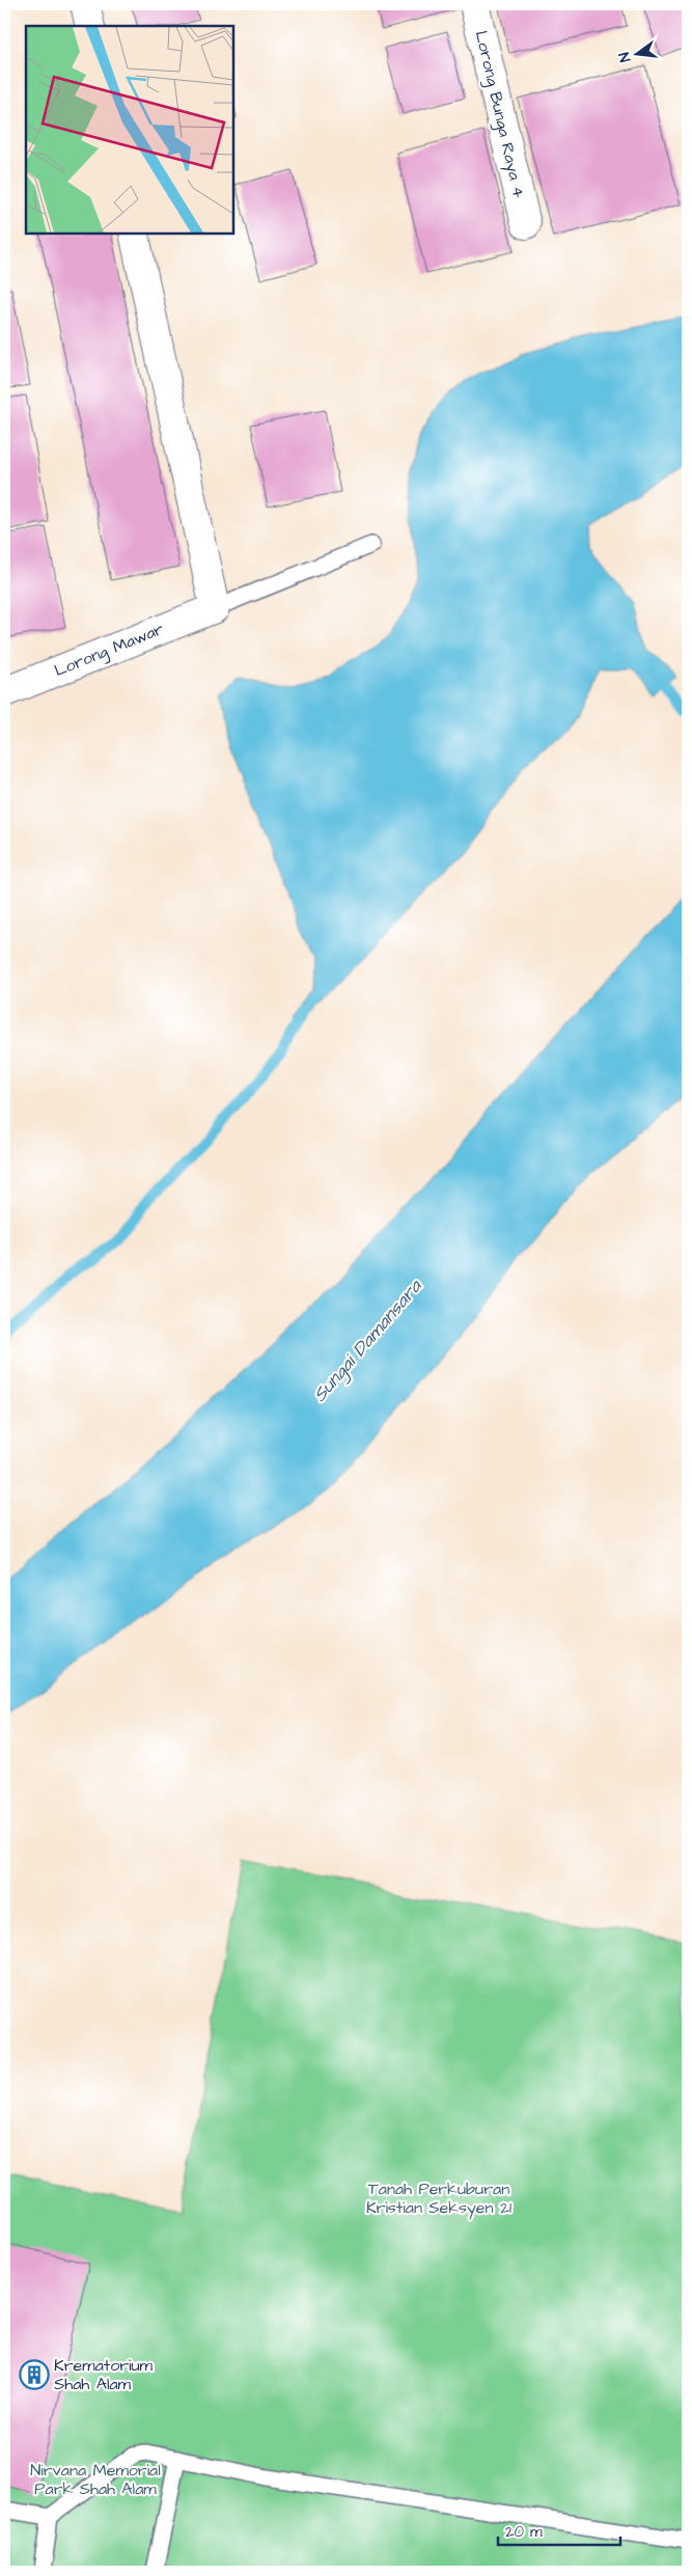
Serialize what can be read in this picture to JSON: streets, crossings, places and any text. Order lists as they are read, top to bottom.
{
  "streets": {
    "street": ["Lorong Bunga Raya 4", "Lorong Mawar"]
  },
  "water": ["Sungai Damansara"],
  "parks": ["Tanah Perkuburan Kristian Seksyen 21", "Nirvana Memorial Park Shah Alam"],
  "places": {
    "building": ["Krematorium Shah Alam"]
  },
  "scale_bar": "20 m",
  "north": "left"
}
